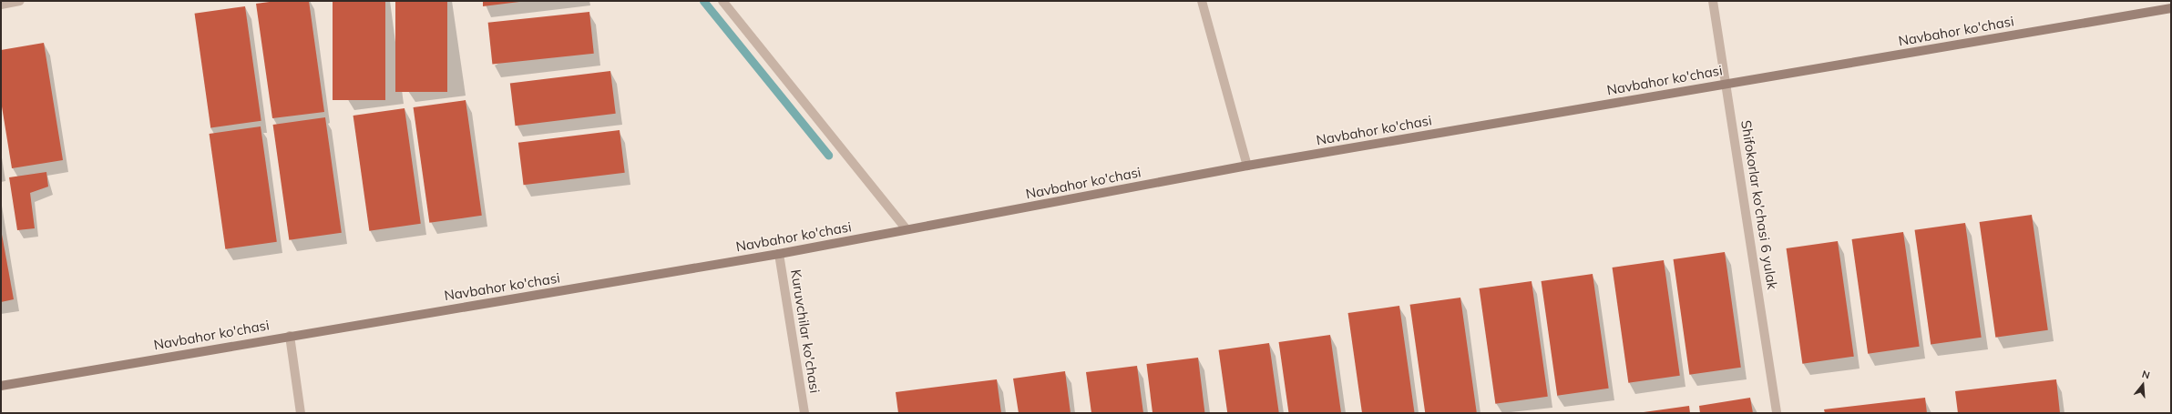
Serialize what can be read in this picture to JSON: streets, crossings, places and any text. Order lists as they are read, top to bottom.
{
  "streets": {
    "main road": ["Navbahor ko'chasi"],
    "street": ["Shifokorlar ko'chasi 6 yulak", "Kuruvchilar ko'chasi"]
  },
  "crossings": [
    ["Navbahor ko'chasi", "Shifokorlar ko'chasi 6 yulak"],
    ["Navbahor ko'chasi", "Kuruvchilar ko'chasi"]
  ],
  "north": "top"
}
